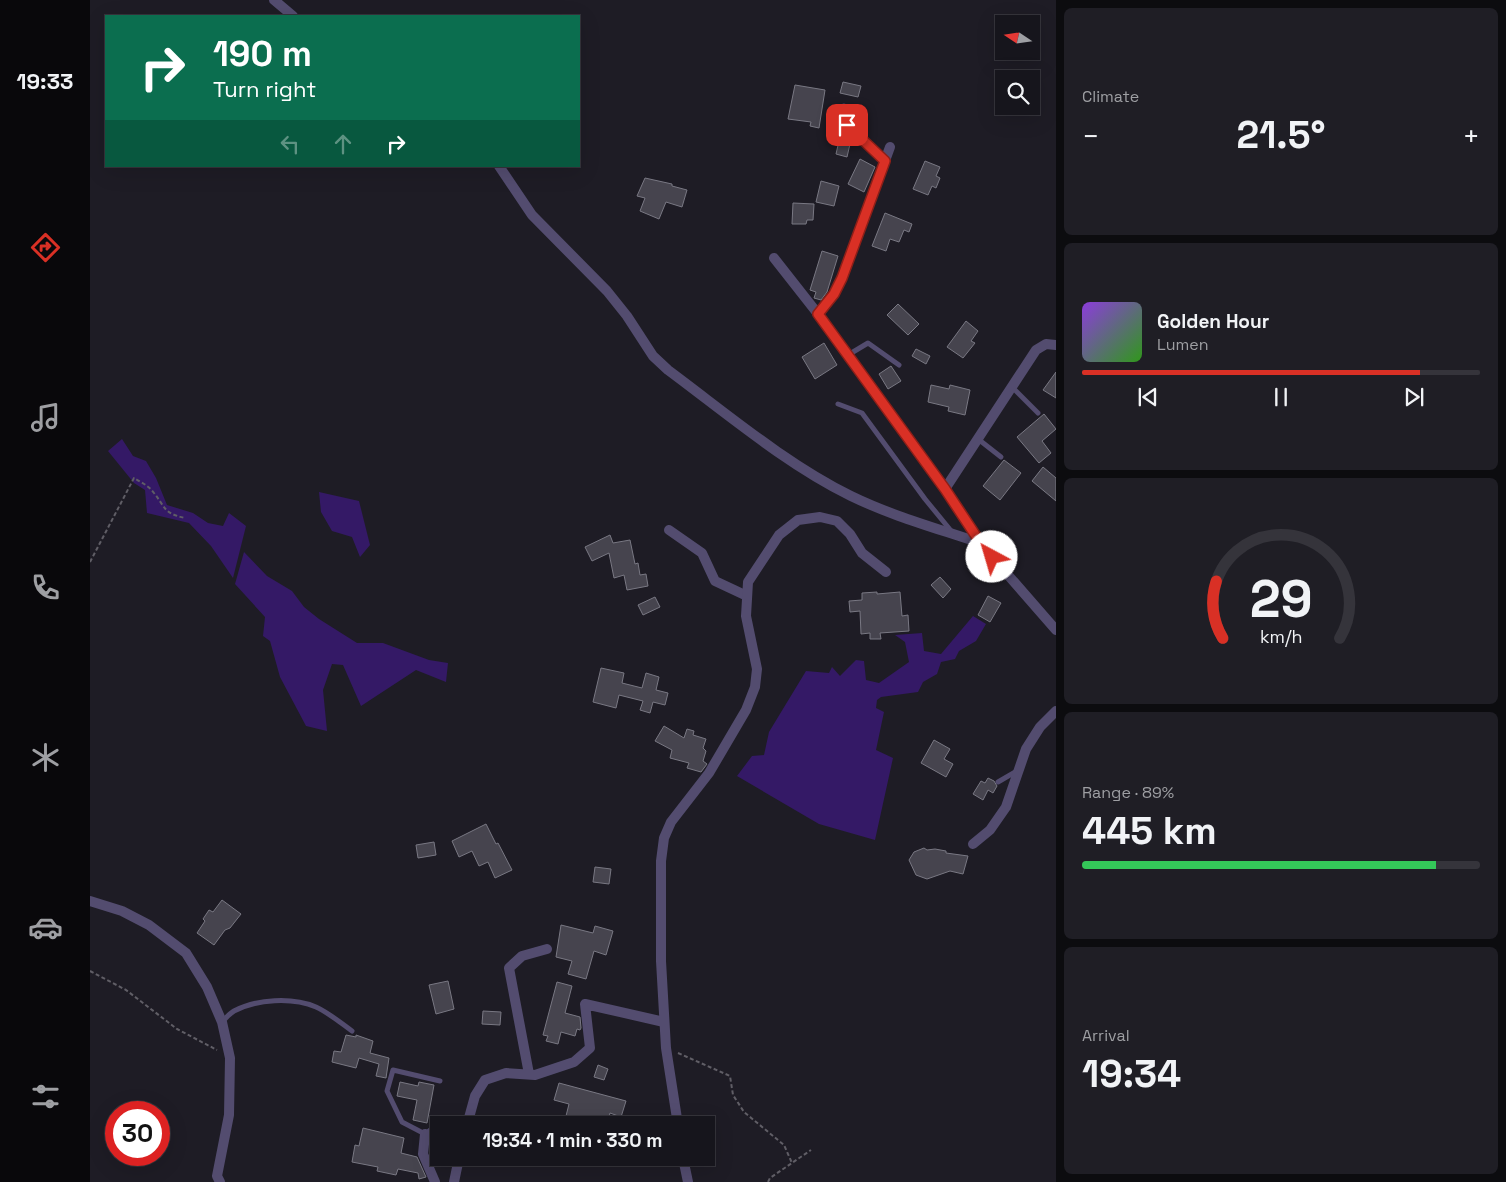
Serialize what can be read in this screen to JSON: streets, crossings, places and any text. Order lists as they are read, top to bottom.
{
  "north": "left",
  "page": {
    "tabs": "19:33",
    "tile": [
      "Climate",
      ["Range · 89%", "445 km"],
      ["Arrival", "19:34"]
    ],
    "turn": ["190 m", "Turn right"],
    "heat": ["−", "21.5°", "+"],
    "song": ["Golden Hour", "Lumen"],
    "limit": "30",
    "trip": "19:34 · 1 min · 330 m",
    "gauge": ["29", "km/h"]
  }
}
